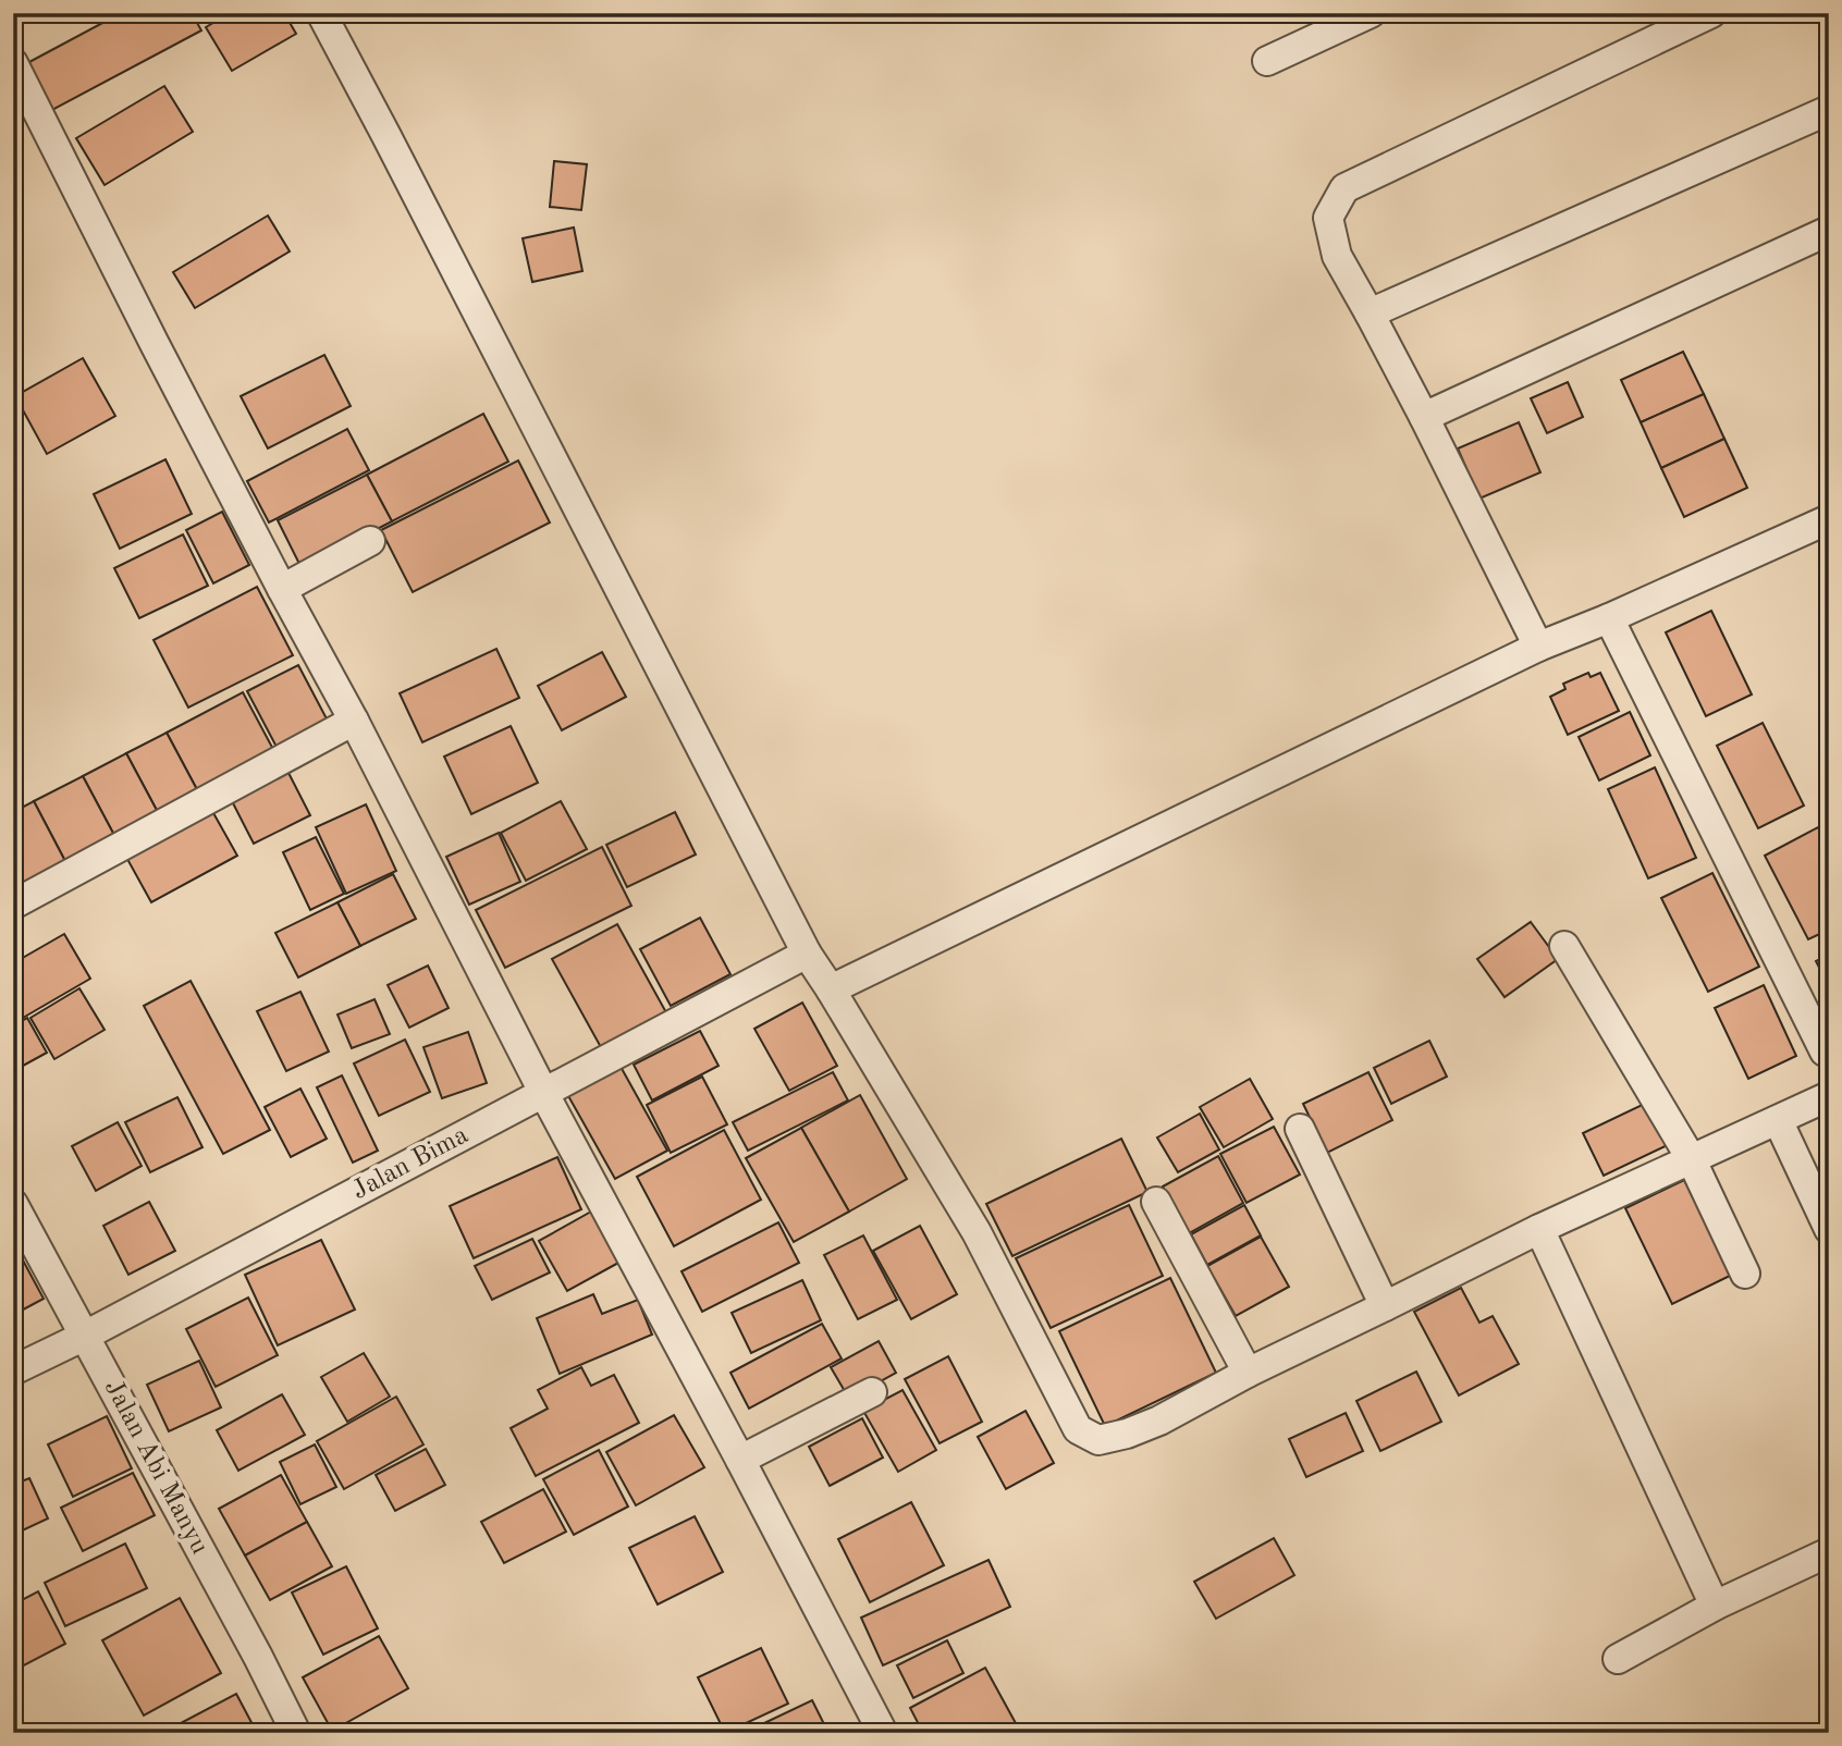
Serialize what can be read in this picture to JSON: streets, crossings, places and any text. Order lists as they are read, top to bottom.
{
  "streets": {
    "street": ["Jalan Bima", "Jalan Abi Manyu"]
  },
  "crossings": [
    ["Jalan Bima", "Jalan Abi Manyu"]
  ]
}
